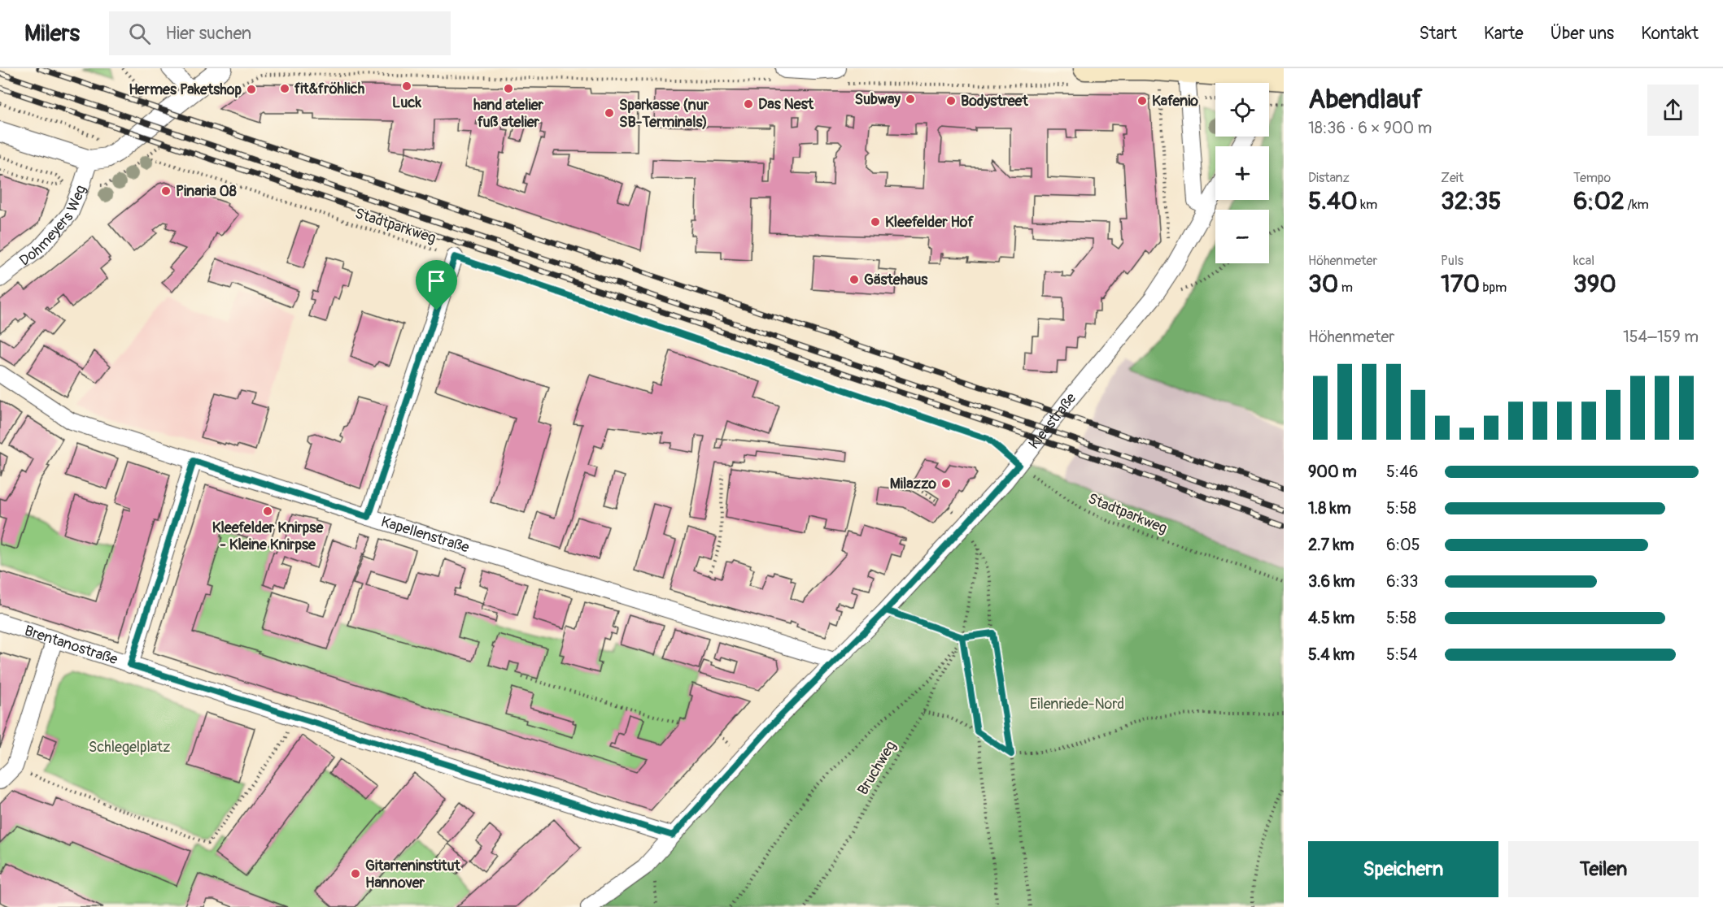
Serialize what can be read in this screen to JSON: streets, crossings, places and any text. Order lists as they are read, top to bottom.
{
  "streets": {
    "street": [
      "Dohmeyers Weg",
      "Kleestraße",
      "Kapellenstraße",
      "Brentanostraße"
    ],
    "path": ["Stadtparkweg", "Bruchweg"]
  },
  "crossings": [
    ["Stadtparkweg", "Kleestraße"],
    ["Kleestraße", "Kapellenstraße"],
    ["Kleestraße", "Brentanostraße"]
  ],
  "parks": ["Eilenriede-Nord", "Schlegelplatz"],
  "places": [
    "Luck",
    "fit&fröhlich",
    "hand atelier fuß atelier",
    "Hermes Paketshop",
    "Subway",
    "Bodystreet",
    "Kafenio",
    "Das Nest",
    "Sparkasse (nur SB-Terminals)",
    "Pinaria 08",
    "Kleefelder Hof",
    "Gästehaus",
    "Milazzo",
    "Kleefelder Knirpse - Kleine Knirpse",
    "Gitarreninstitut Hannover"
  ],
  "page": {
    "header": "Milers",
    "search": "Hier suchen",
    "nav": [
      "Start",
      "Karte",
      "Über uns",
      "Kontakt"
    ],
    "heading": ["Abendlauf", "18:36 · 6 × 900 m"],
    "map_buttons": ["+", "−"],
    "stats": [
      ["Distanz", "5.40 km"],
      ["Zeit", "32:35"],
      ["Tempo", "6:02 /km"],
      ["Höhenmeter", "30 m"],
      ["Puls", "170 bpm"],
      ["kcal", "390"]
    ],
    "chart": ["Höhenmeter", "154–159 m"],
    "list": [
      {
        "name": "900 m",
        "note": "5:46"
      },
      {
        "name": "1.8 km",
        "note": "5:58"
      },
      {
        "name": "2.7 km",
        "note": "6:05"
      },
      {
        "name": "3.6 km",
        "note": "6:33"
      },
      {
        "name": "4.5 km",
        "note": "5:58"
      },
      {
        "name": "5.4 km",
        "note": "5:54"
      }
    ],
    "buttons": ["Speichern", "Teilen"]
  }
}
